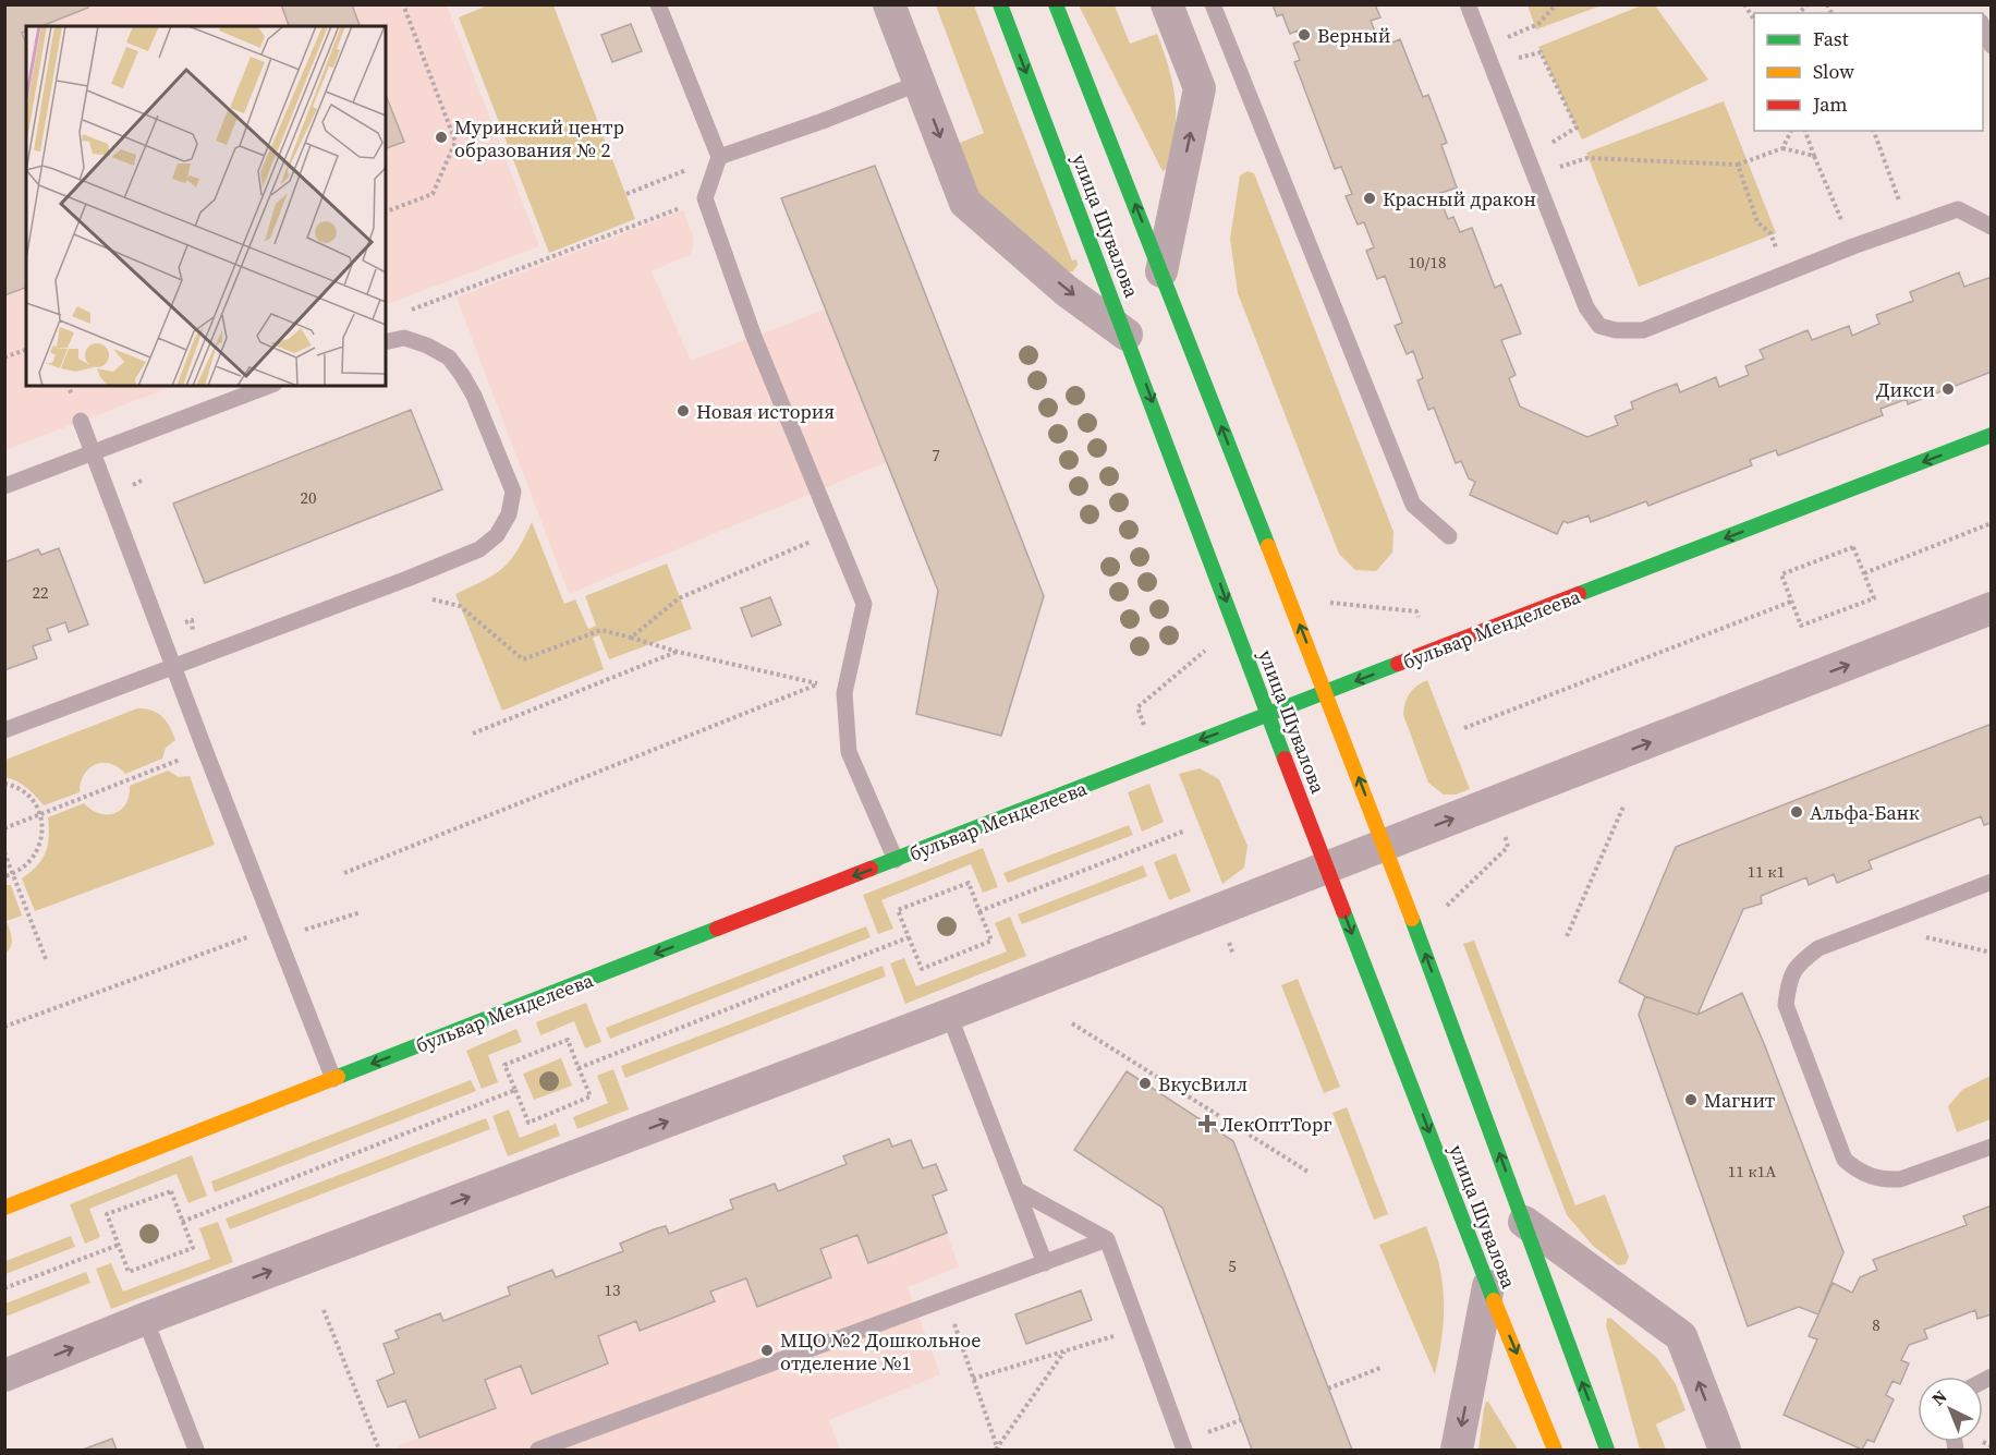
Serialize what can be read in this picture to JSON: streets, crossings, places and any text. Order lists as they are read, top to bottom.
{
  "streets": {
    "street": ["улица Шувалова", "бульвар Менделеева"]
  },
  "crossings": [
    ["улица Шувалова", "бульвар Менделеева"]
  ],
  "one_way": ["бульвар Менделеева"],
  "places": {
    "other": [
      "Верный",
      "Муринский центр образования № 2",
      "Красный дракон",
      "Дикси",
      "Новая история",
      "Альфа-Банк",
      "ВкусВилл",
      "Магнит",
      "МЦО №2 Дошкольное отделение №1"
    ],
    "health": ["ЛекОптТорг"]
  },
  "house_numbers": [
    "10/18",
    "7",
    "20",
    "22",
    "11 к1",
    "11 к1А",
    "5",
    "13",
    "8"
  ],
  "legend": ["Fast", "Slow", "Jam"],
  "north": "top left"
}
